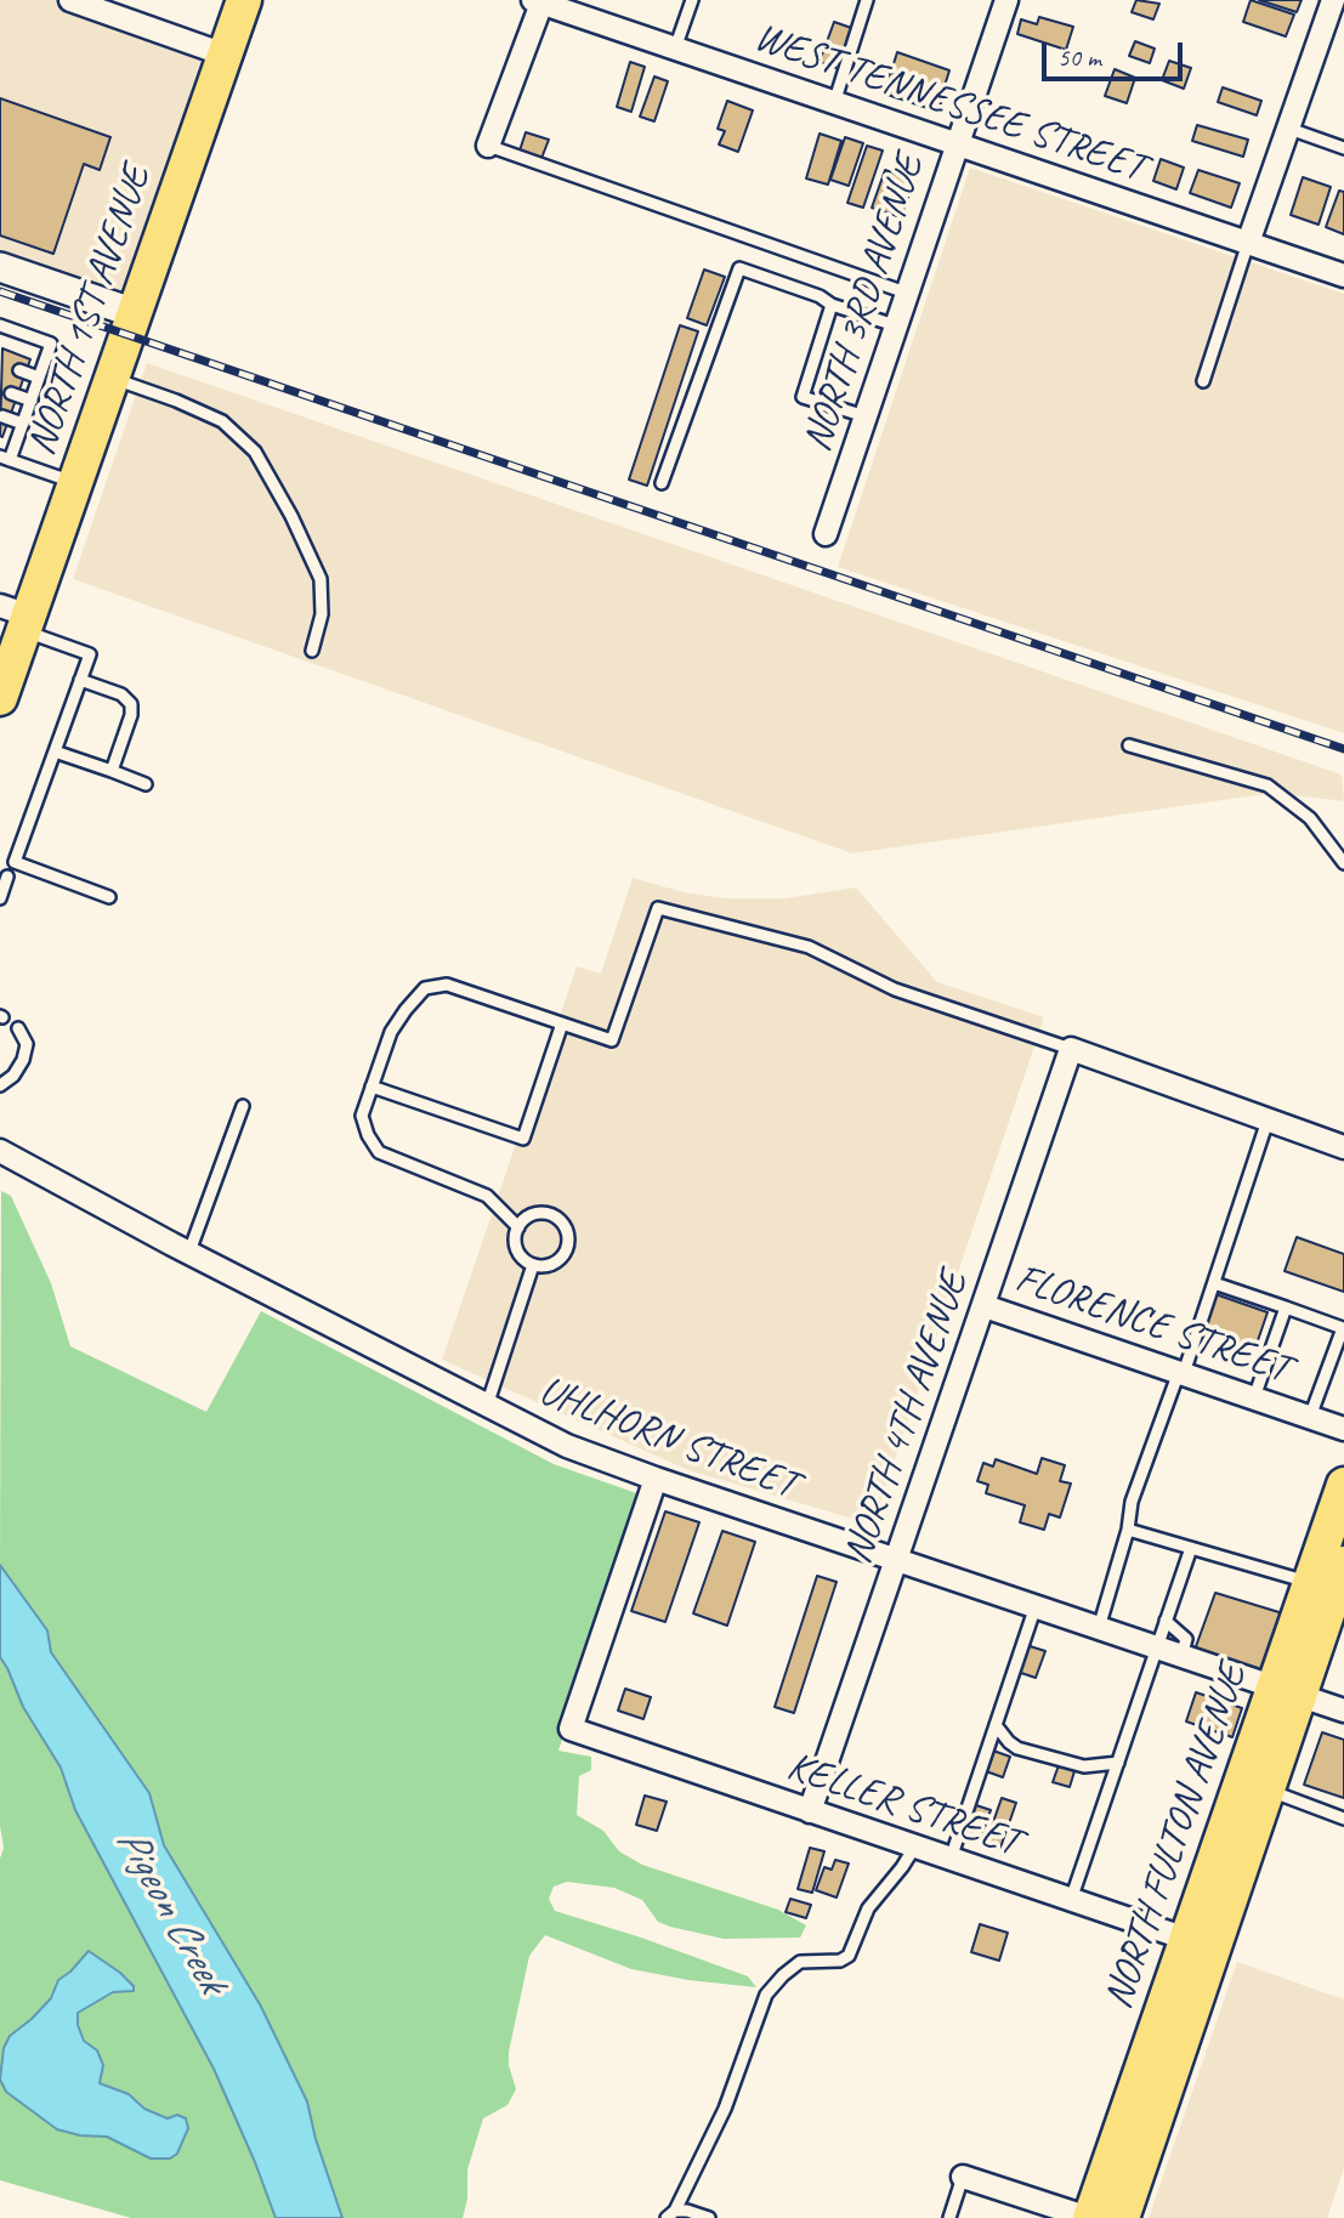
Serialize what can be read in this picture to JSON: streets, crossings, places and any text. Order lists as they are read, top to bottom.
{
  "streets": {
    "main road": ["NORTH 1ST AVENUE", "NORTH FULTON AVENUE"],
    "street": [
      "WEST TENNESSEE STREET",
      "NORTH 3RD AVENUE",
      "FLORENCE STREET",
      "NORTH 4TH AVENUE",
      "UHLHORN STREET",
      "KELLER STREET"
    ]
  },
  "crossings": [
    ["WEST TENNESSEE STREET", "NORTH 3RD AVENUE"],
    ["FLORENCE STREET", "NORTH 4TH AVENUE"],
    ["NORTH 4TH AVENUE", "UHLHORN STREET"],
    ["NORTH 4TH AVENUE", "KELLER STREET"],
    ["UHLHORN STREET", "KELLER STREET"],
    ["UHLHORN STREET", "NORTH FULTON AVENUE"],
    ["KELLER STREET", "NORTH FULTON AVENUE"]
  ],
  "water": ["Pigeon Creek"],
  "scale_bar": "50 m"
}
